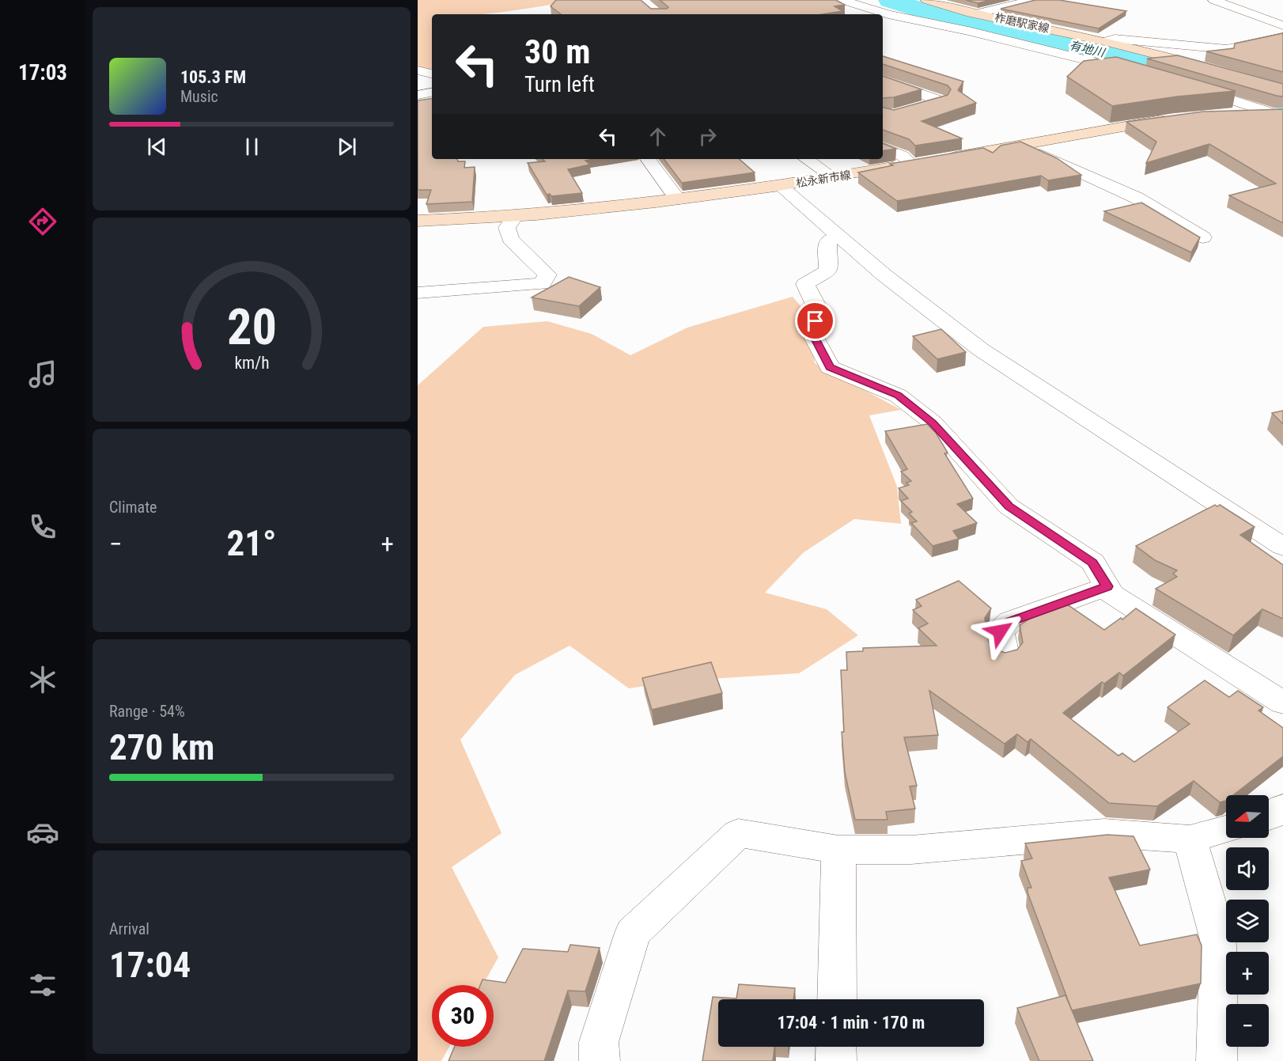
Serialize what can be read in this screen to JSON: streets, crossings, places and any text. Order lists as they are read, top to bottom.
{
  "streets": {
    "main road": ["柞磨駅家線", "松永新市線"]
  },
  "water": ["有地川"],
  "north": "left",
  "page": {
    "tabs": "17:03",
    "turn": ["30 m", "Turn left"],
    "song": ["105.3 FM", "Music"],
    "tile": [
      "Climate",
      ["Range · 54%", "270 km"],
      ["Arrival", "17:04"]
    ],
    "heat": ["−", "21°", "+"],
    "map_buttons": ["+", "−"],
    "limit": "30",
    "trip": "17:04 · 1 min · 170 m",
    "gauge": ["20", "km/h"]
  }
}
